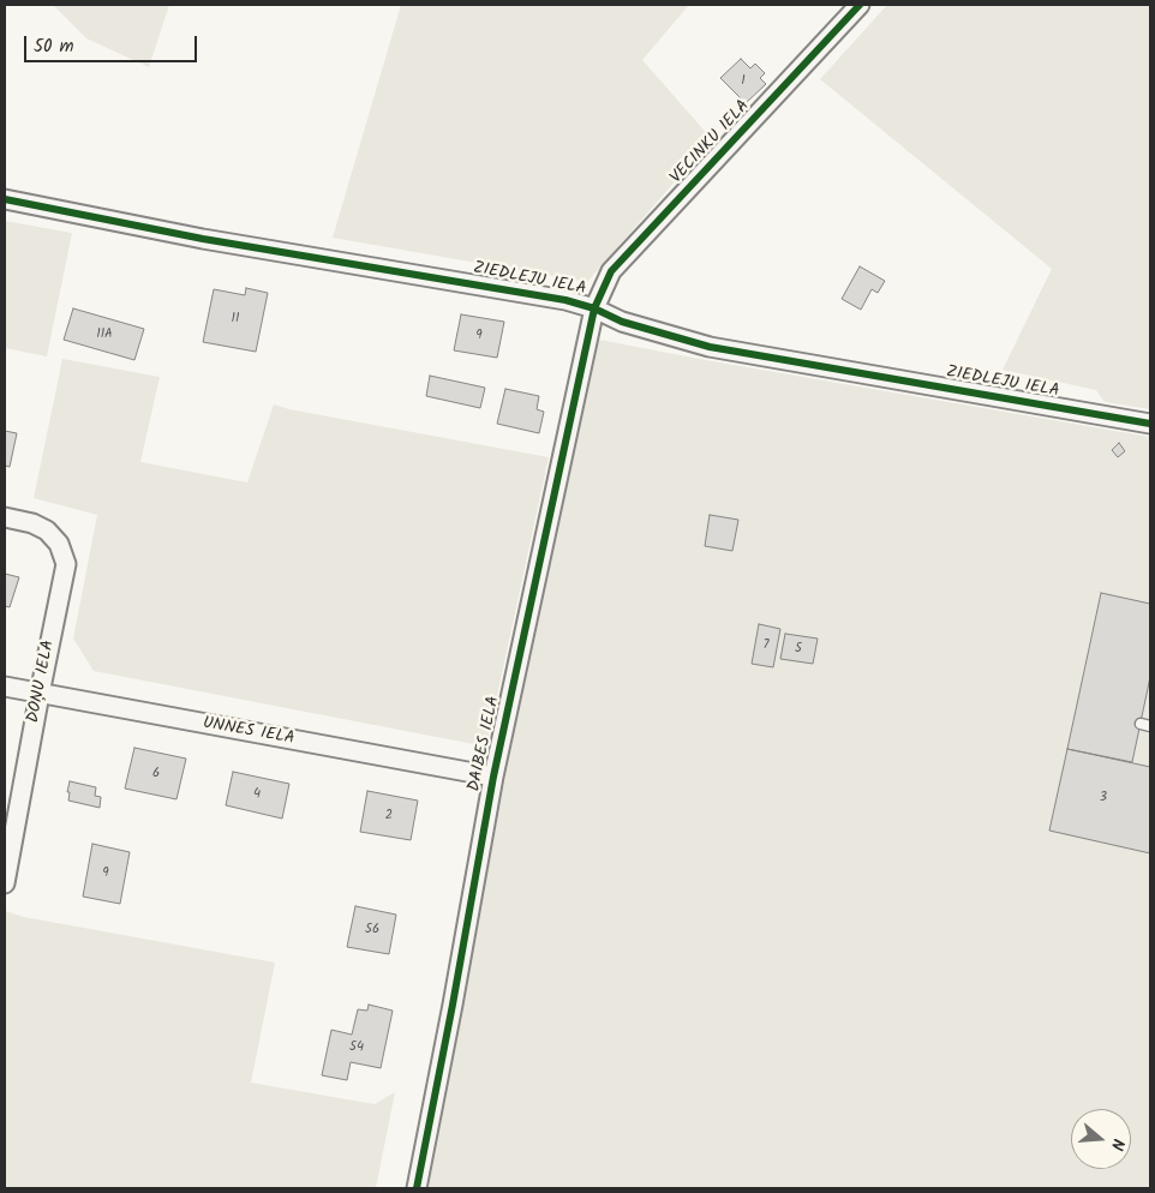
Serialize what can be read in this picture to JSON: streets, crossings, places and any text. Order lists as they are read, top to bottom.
{
  "streets": {
    "street": [
      "VECINKU IELA",
      "ZIEDLEJU IELA",
      "DOŅU IELA",
      "UNNES IELA",
      "DAIBES IELA"
    ]
  },
  "crossings": [
    ["VECINKU IELA", "ZIEDLEJU IELA"],
    ["VECINKU IELA", "DAIBES IELA"],
    ["ZIEDLEJU IELA", "DAIBES IELA"],
    ["DOŅU IELA", "UNNES IELA"],
    ["UNNES IELA", "DAIBES IELA"]
  ],
  "house_numbers": [
    "1",
    "11",
    "11A",
    "9",
    "7",
    "5",
    "6",
    "4",
    "3",
    "2",
    "9",
    "56",
    "54"
  ],
  "scale_bar": "50 m",
  "north": "right"
}
